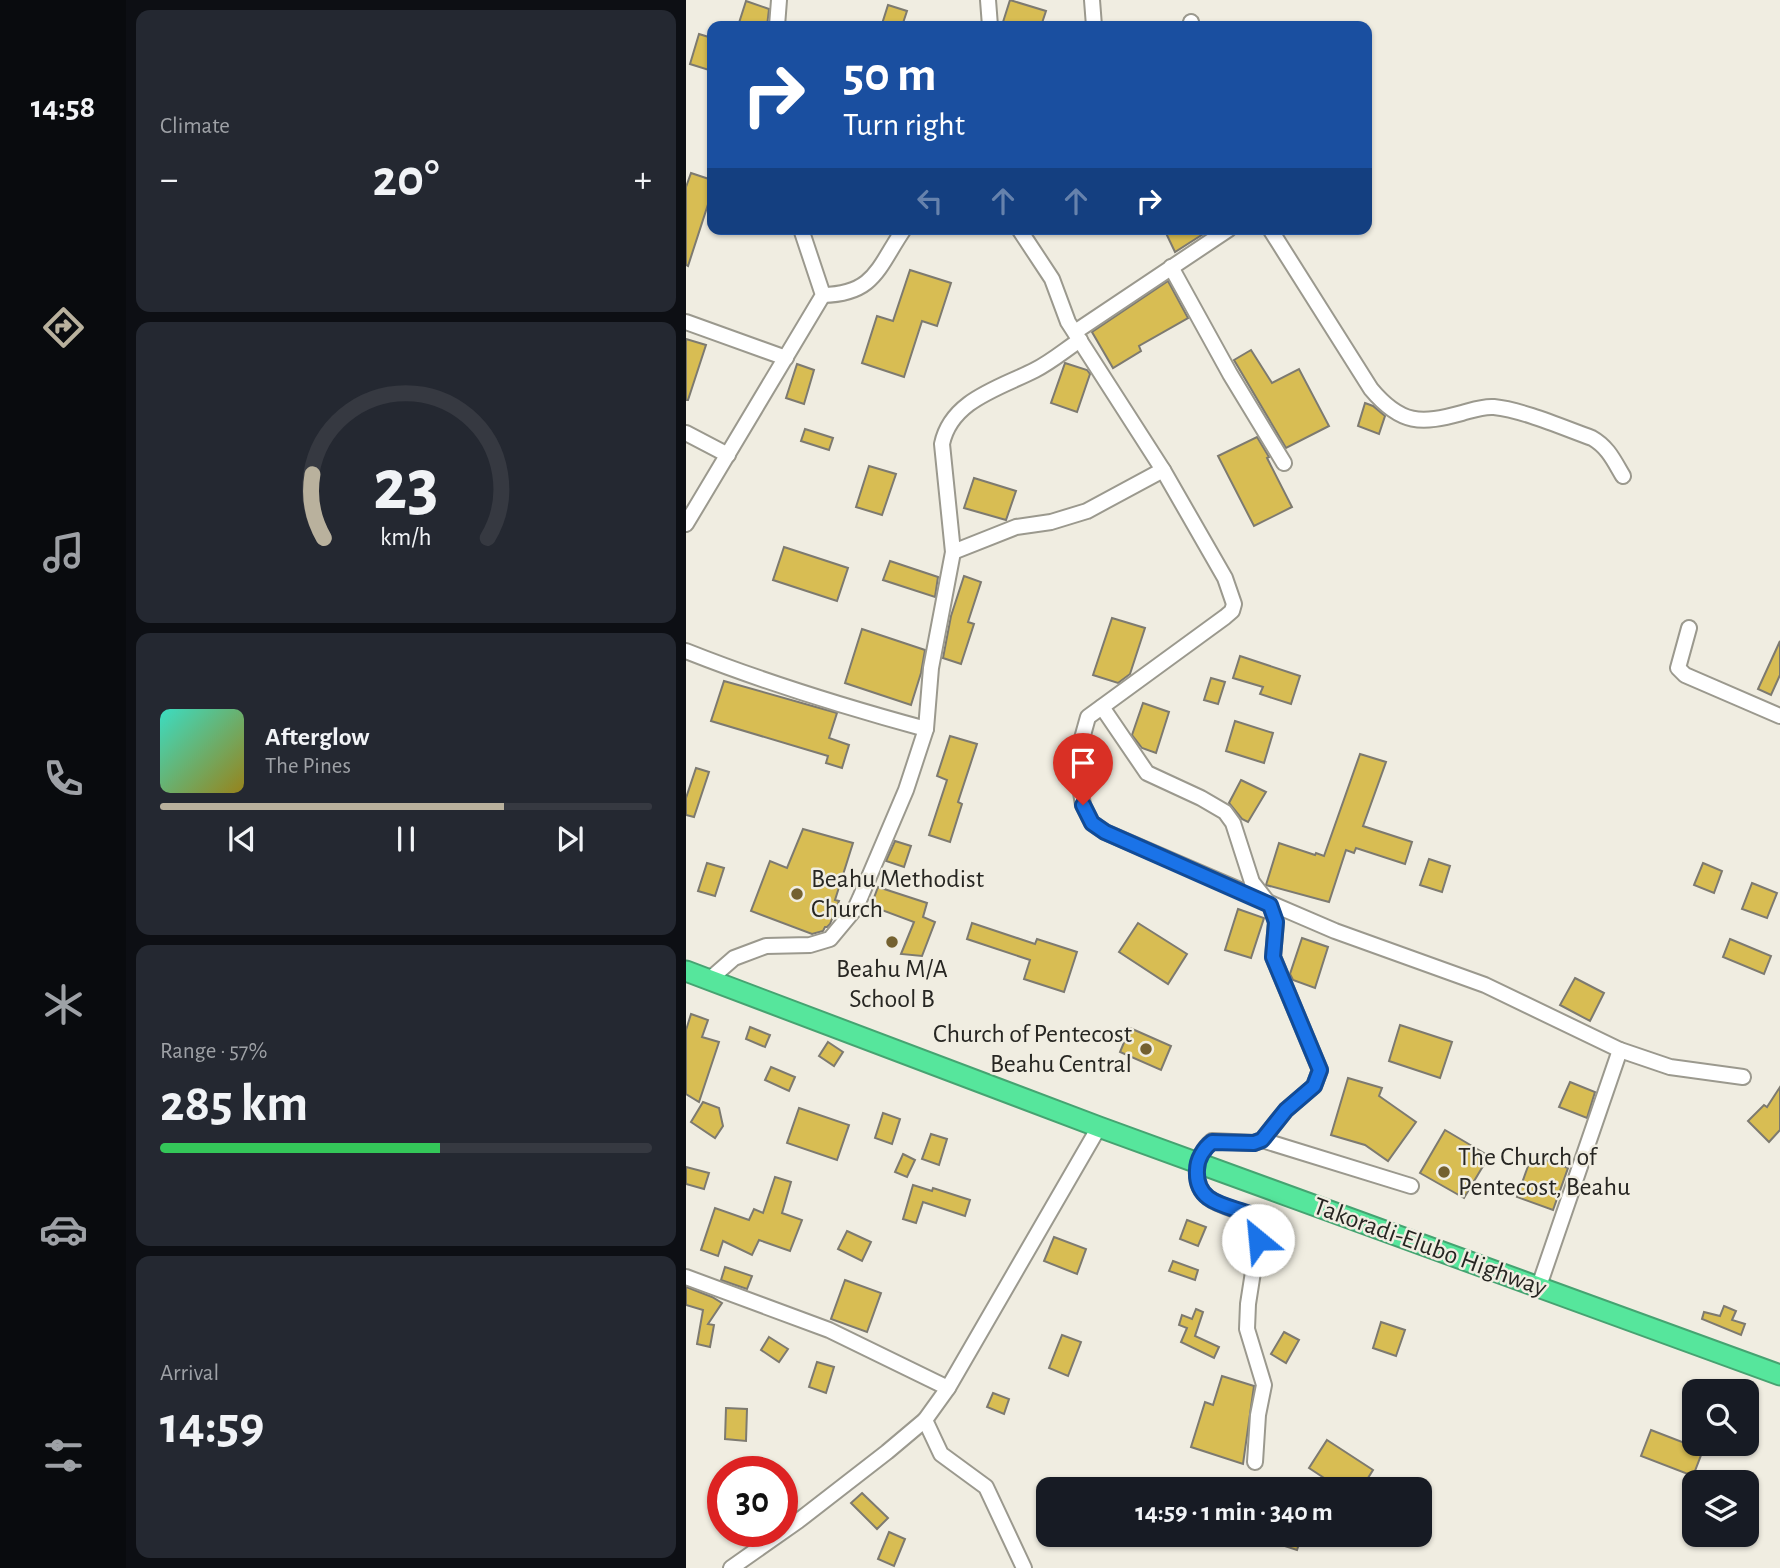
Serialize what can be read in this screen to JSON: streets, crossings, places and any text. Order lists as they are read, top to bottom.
{
  "streets": {
    "highway": ["Takoradi-Elubo Highway"]
  },
  "places": [
    "Beahu Methodist Church",
    "Beahu M/A School B",
    "Church of Pentecost Beahu Central",
    "The Church of Pentecost, Beahu"
  ],
  "page": {
    "tabs": "14:58",
    "tile": [
      "Climate",
      ["Range · 57%", "285 km"],
      ["Arrival", "14:59"]
    ],
    "turn": ["50 m", "Turn right"],
    "heat": ["−", "20°", "+"],
    "song": ["Afterglow", "The Pines"],
    "limit": "30",
    "trip": "14:59 · 1 min · 340 m",
    "gauge": ["23", "km/h"]
  }
}
